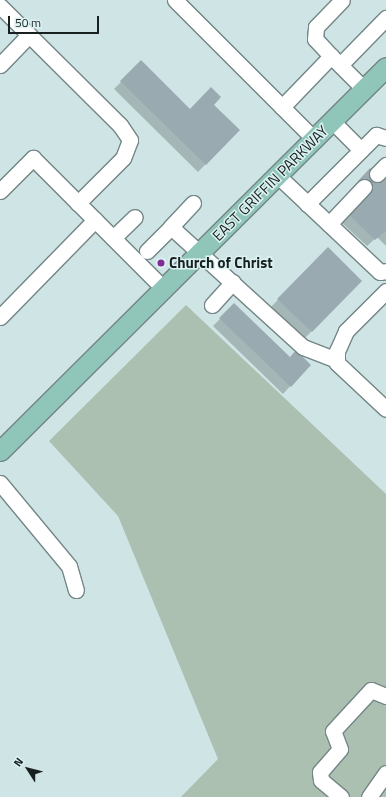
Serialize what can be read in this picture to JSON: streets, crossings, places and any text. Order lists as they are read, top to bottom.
{
  "streets": {
    "main road": ["EAST GRIFFIN PARKWAY"]
  },
  "places": ["Church of Christ"],
  "scale_bar": "50 m",
  "north": "top left"
}
